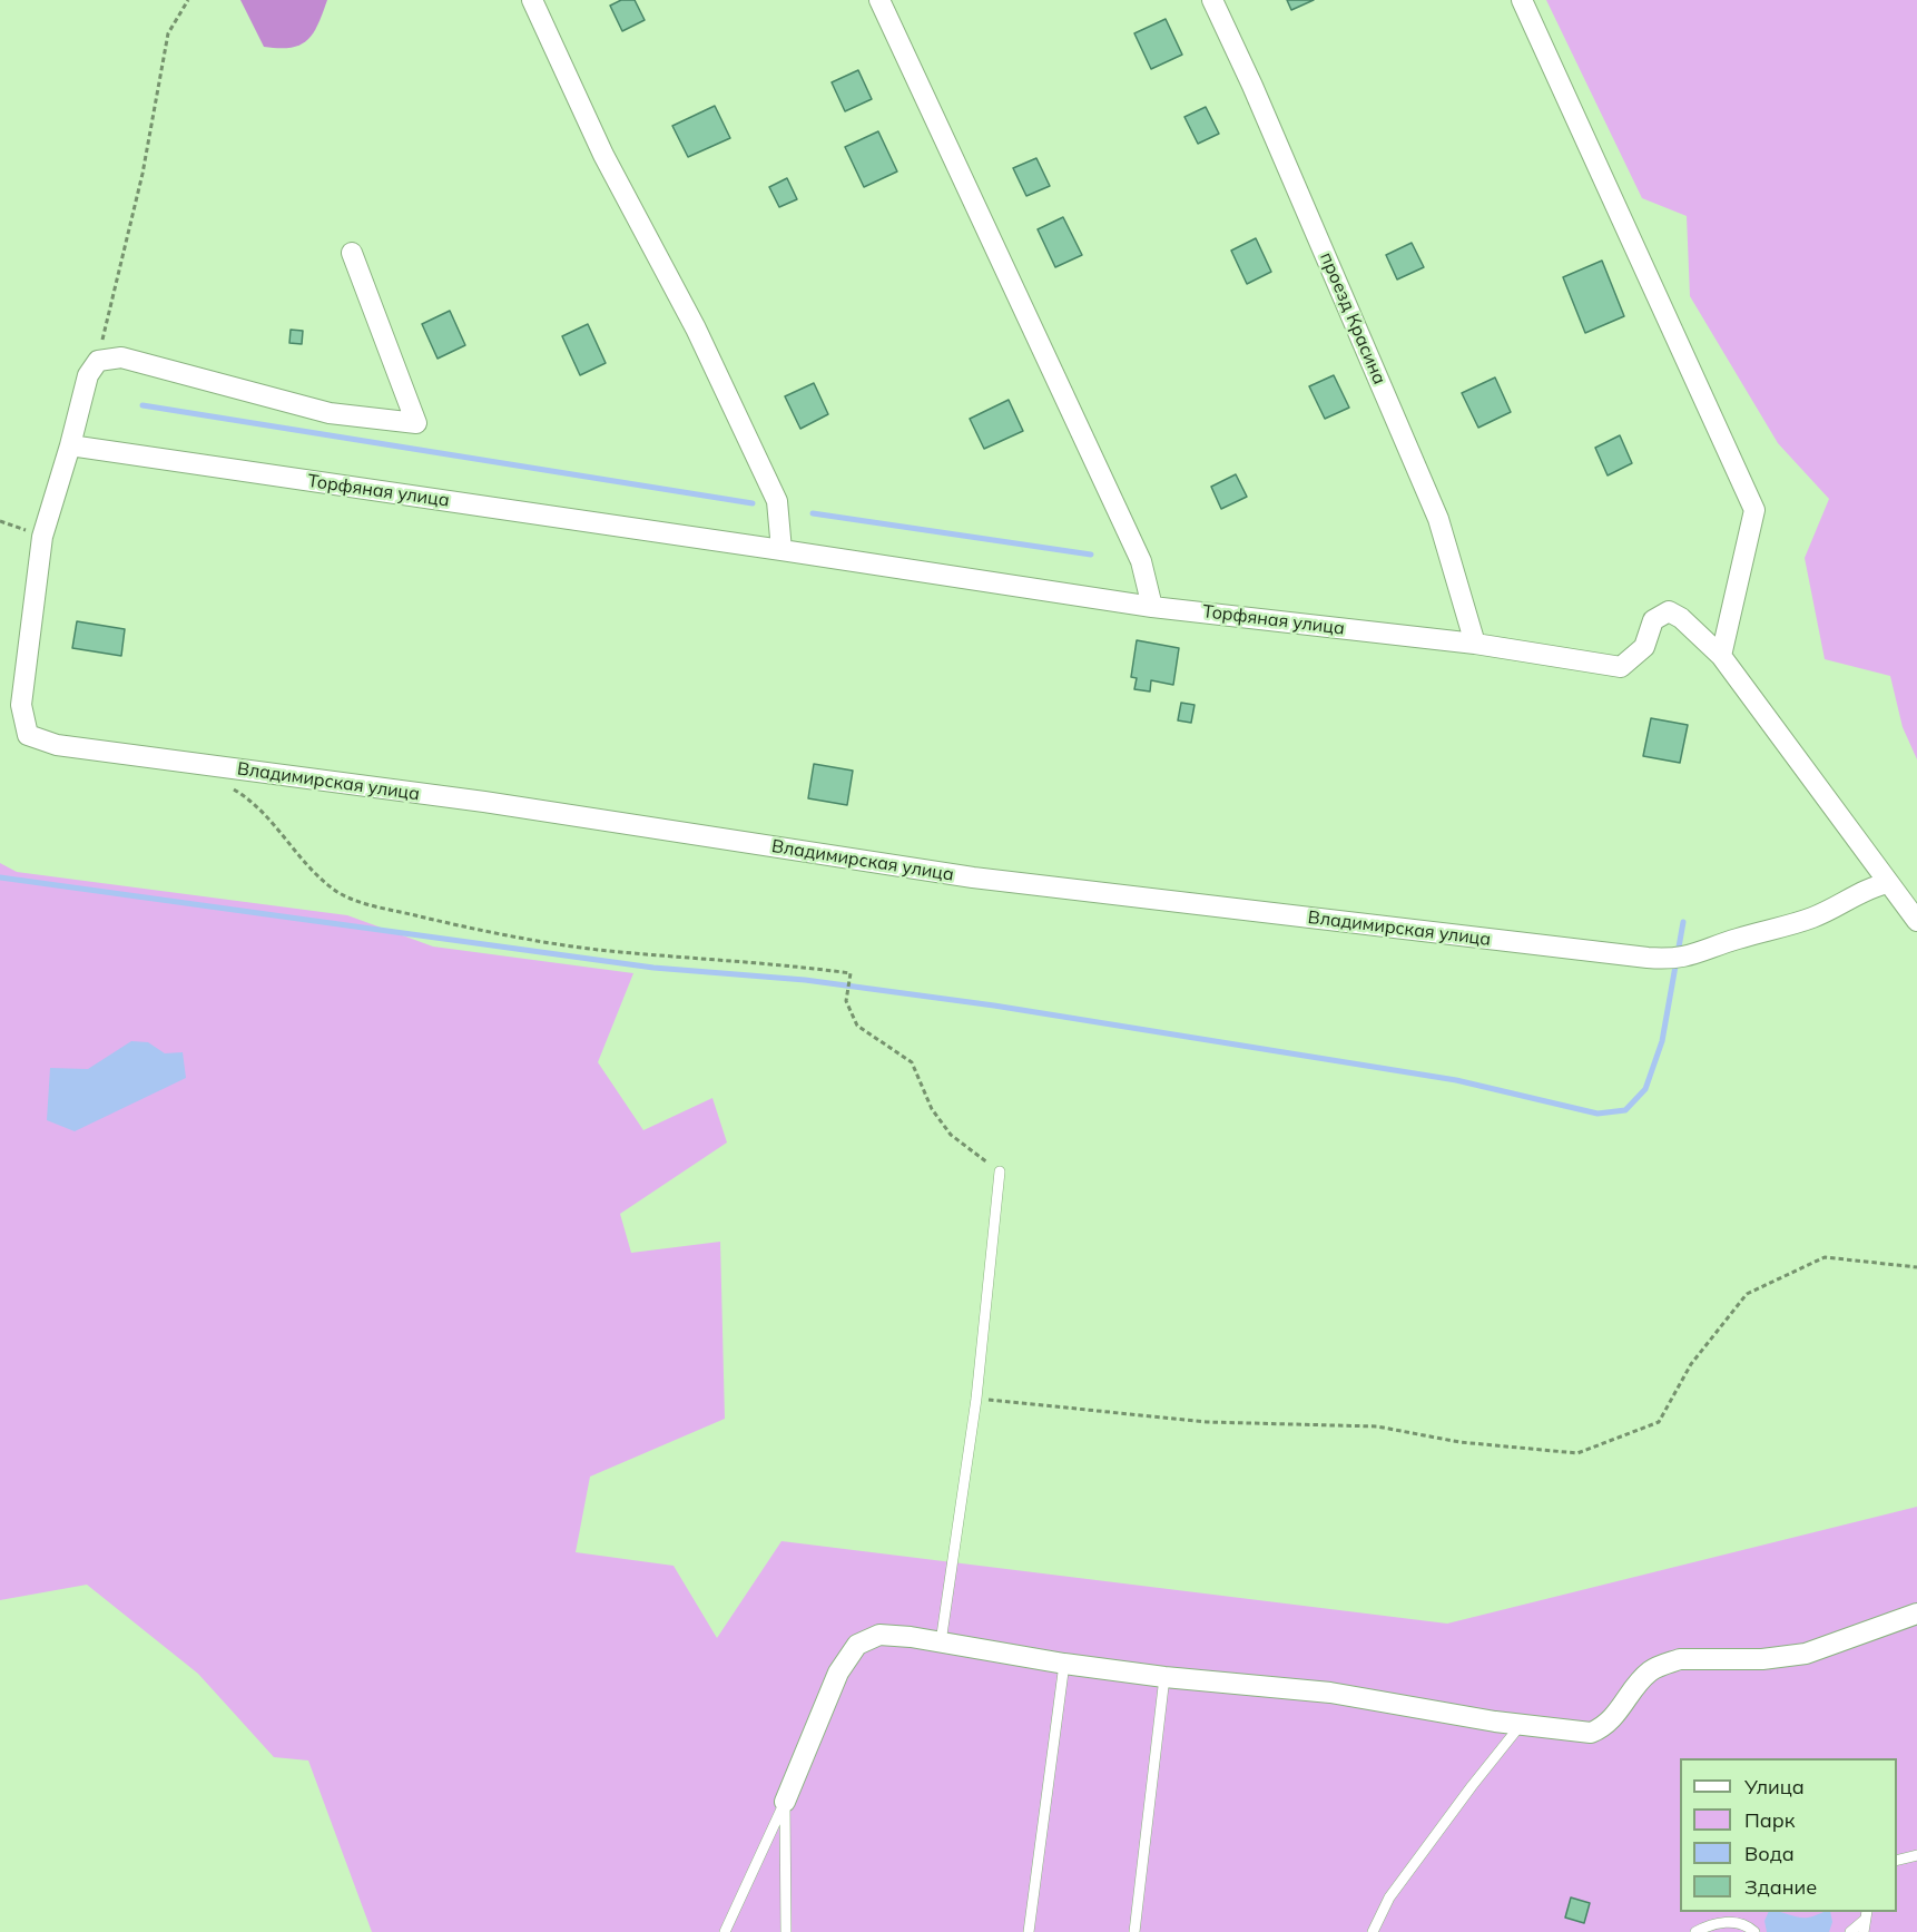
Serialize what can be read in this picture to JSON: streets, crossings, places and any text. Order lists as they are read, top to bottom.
{
  "streets": {
    "street": ["проезд Красина", "Торфяная улица", "Владимирская улица"]
  },
  "crossings": [
    ["проезд Красина", "Торфяная улица"]
  ],
  "legend": [
    "Улица",
    "Парк",
    "Вода",
    "Здание"
  ]
}
